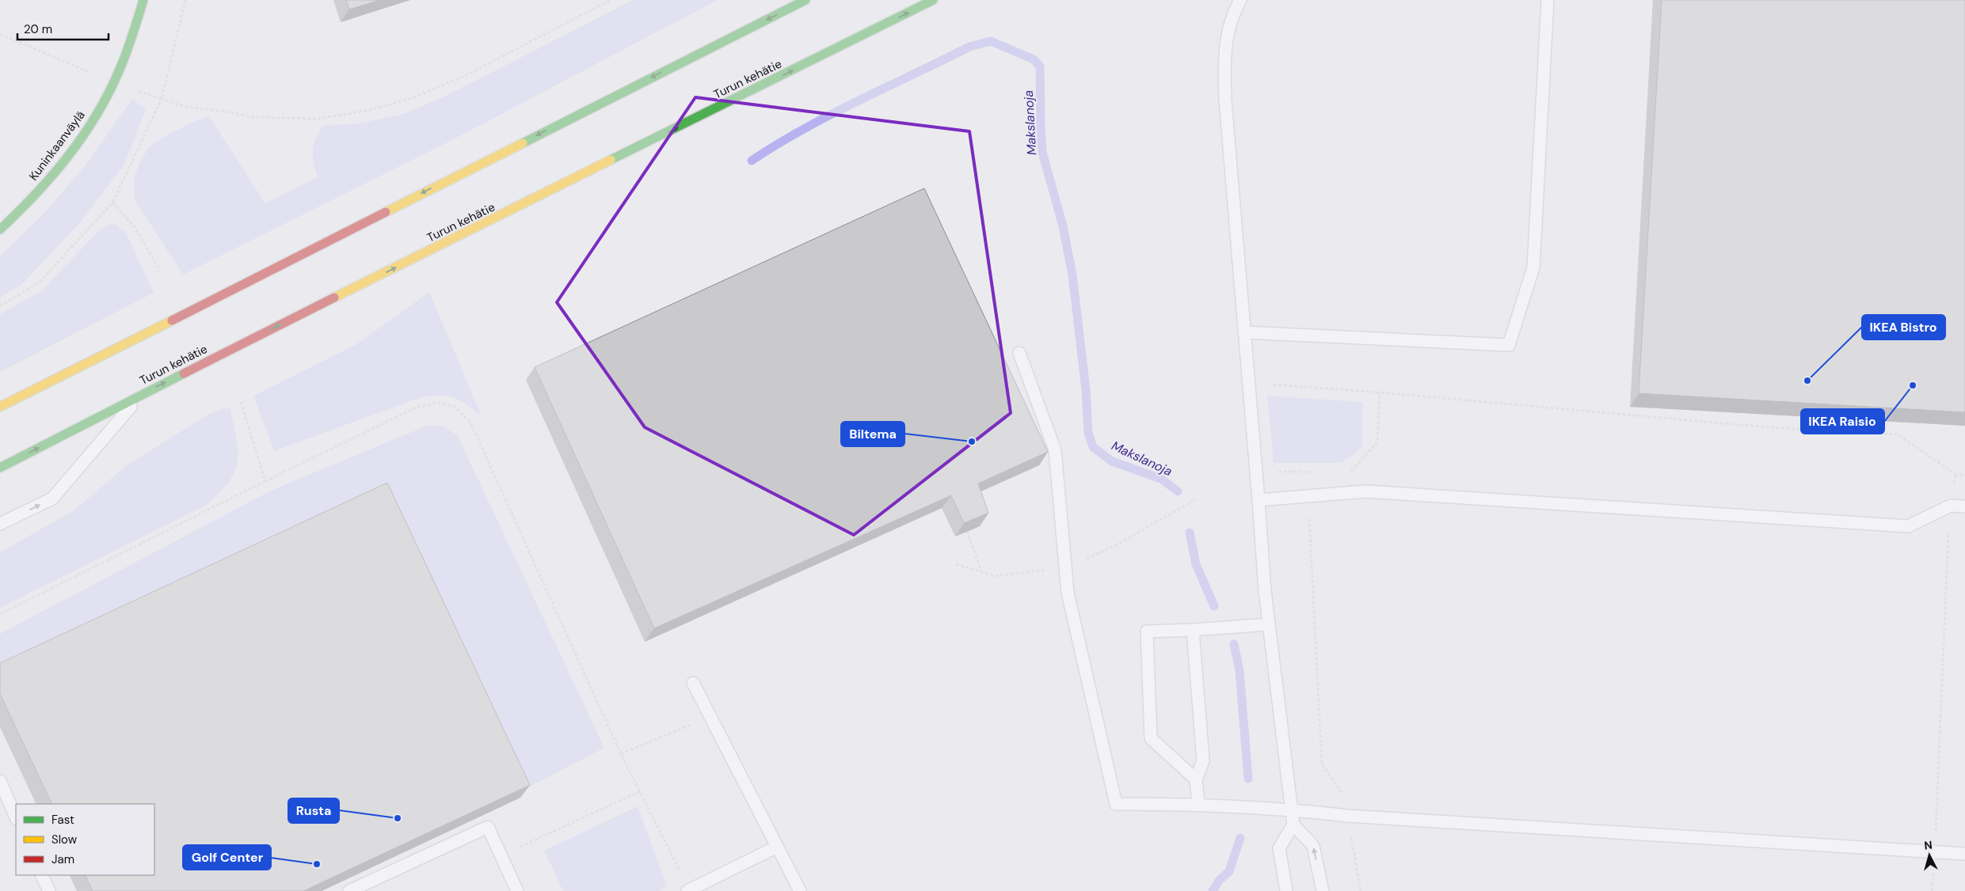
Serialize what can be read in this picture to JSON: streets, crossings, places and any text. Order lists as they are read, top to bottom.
{
  "streets": {
    "main road": ["Turun kehätie", "Kuninkaanväylä"]
  },
  "water": ["Makslanoja"],
  "places": [
    "IKEA Bistro",
    "IKEA Raisio",
    "Biltema",
    "Rusta",
    "Golf Center"
  ],
  "legend": ["Fast", "Slow", "Jam"],
  "scale_bar": "20 m",
  "north": "top"
}
